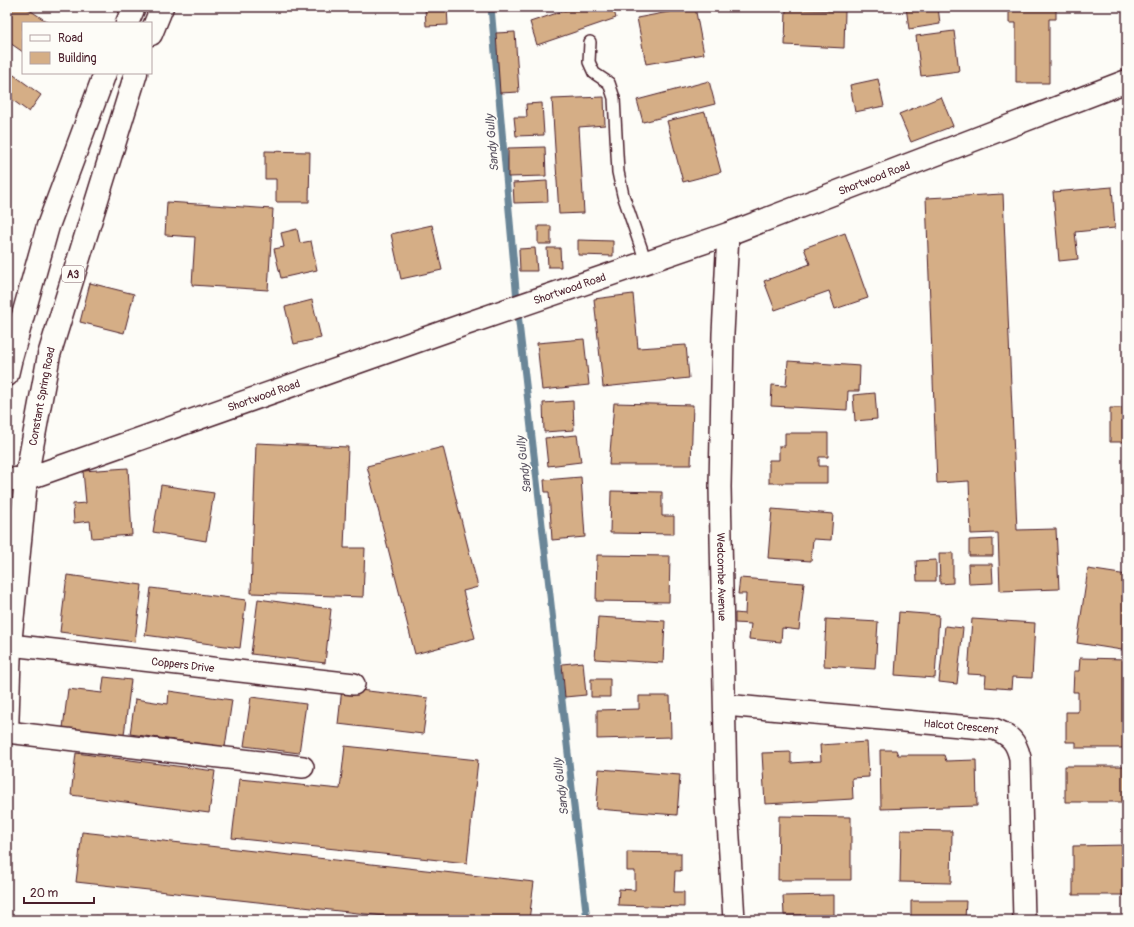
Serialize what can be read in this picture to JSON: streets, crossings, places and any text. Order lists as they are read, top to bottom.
{
  "streets": {
    "main road": ["Shortwood Road", "A3", "Constant Spring Road"],
    "street": ["Wedcombe Avenue", "Coppers Drive", "Halcot Crescent"]
  },
  "crossings": [
    ["Shortwood Road", "Constant Spring Road"],
    ["Shortwood Road", "Wedcombe Avenue"],
    ["Constant Spring Road", "Coppers Drive"],
    ["Wedcombe Avenue", "Halcot Crescent"]
  ],
  "water": ["Sandy Gully"],
  "legend": ["Road", "Building"],
  "scale_bar": "20 m"
}
